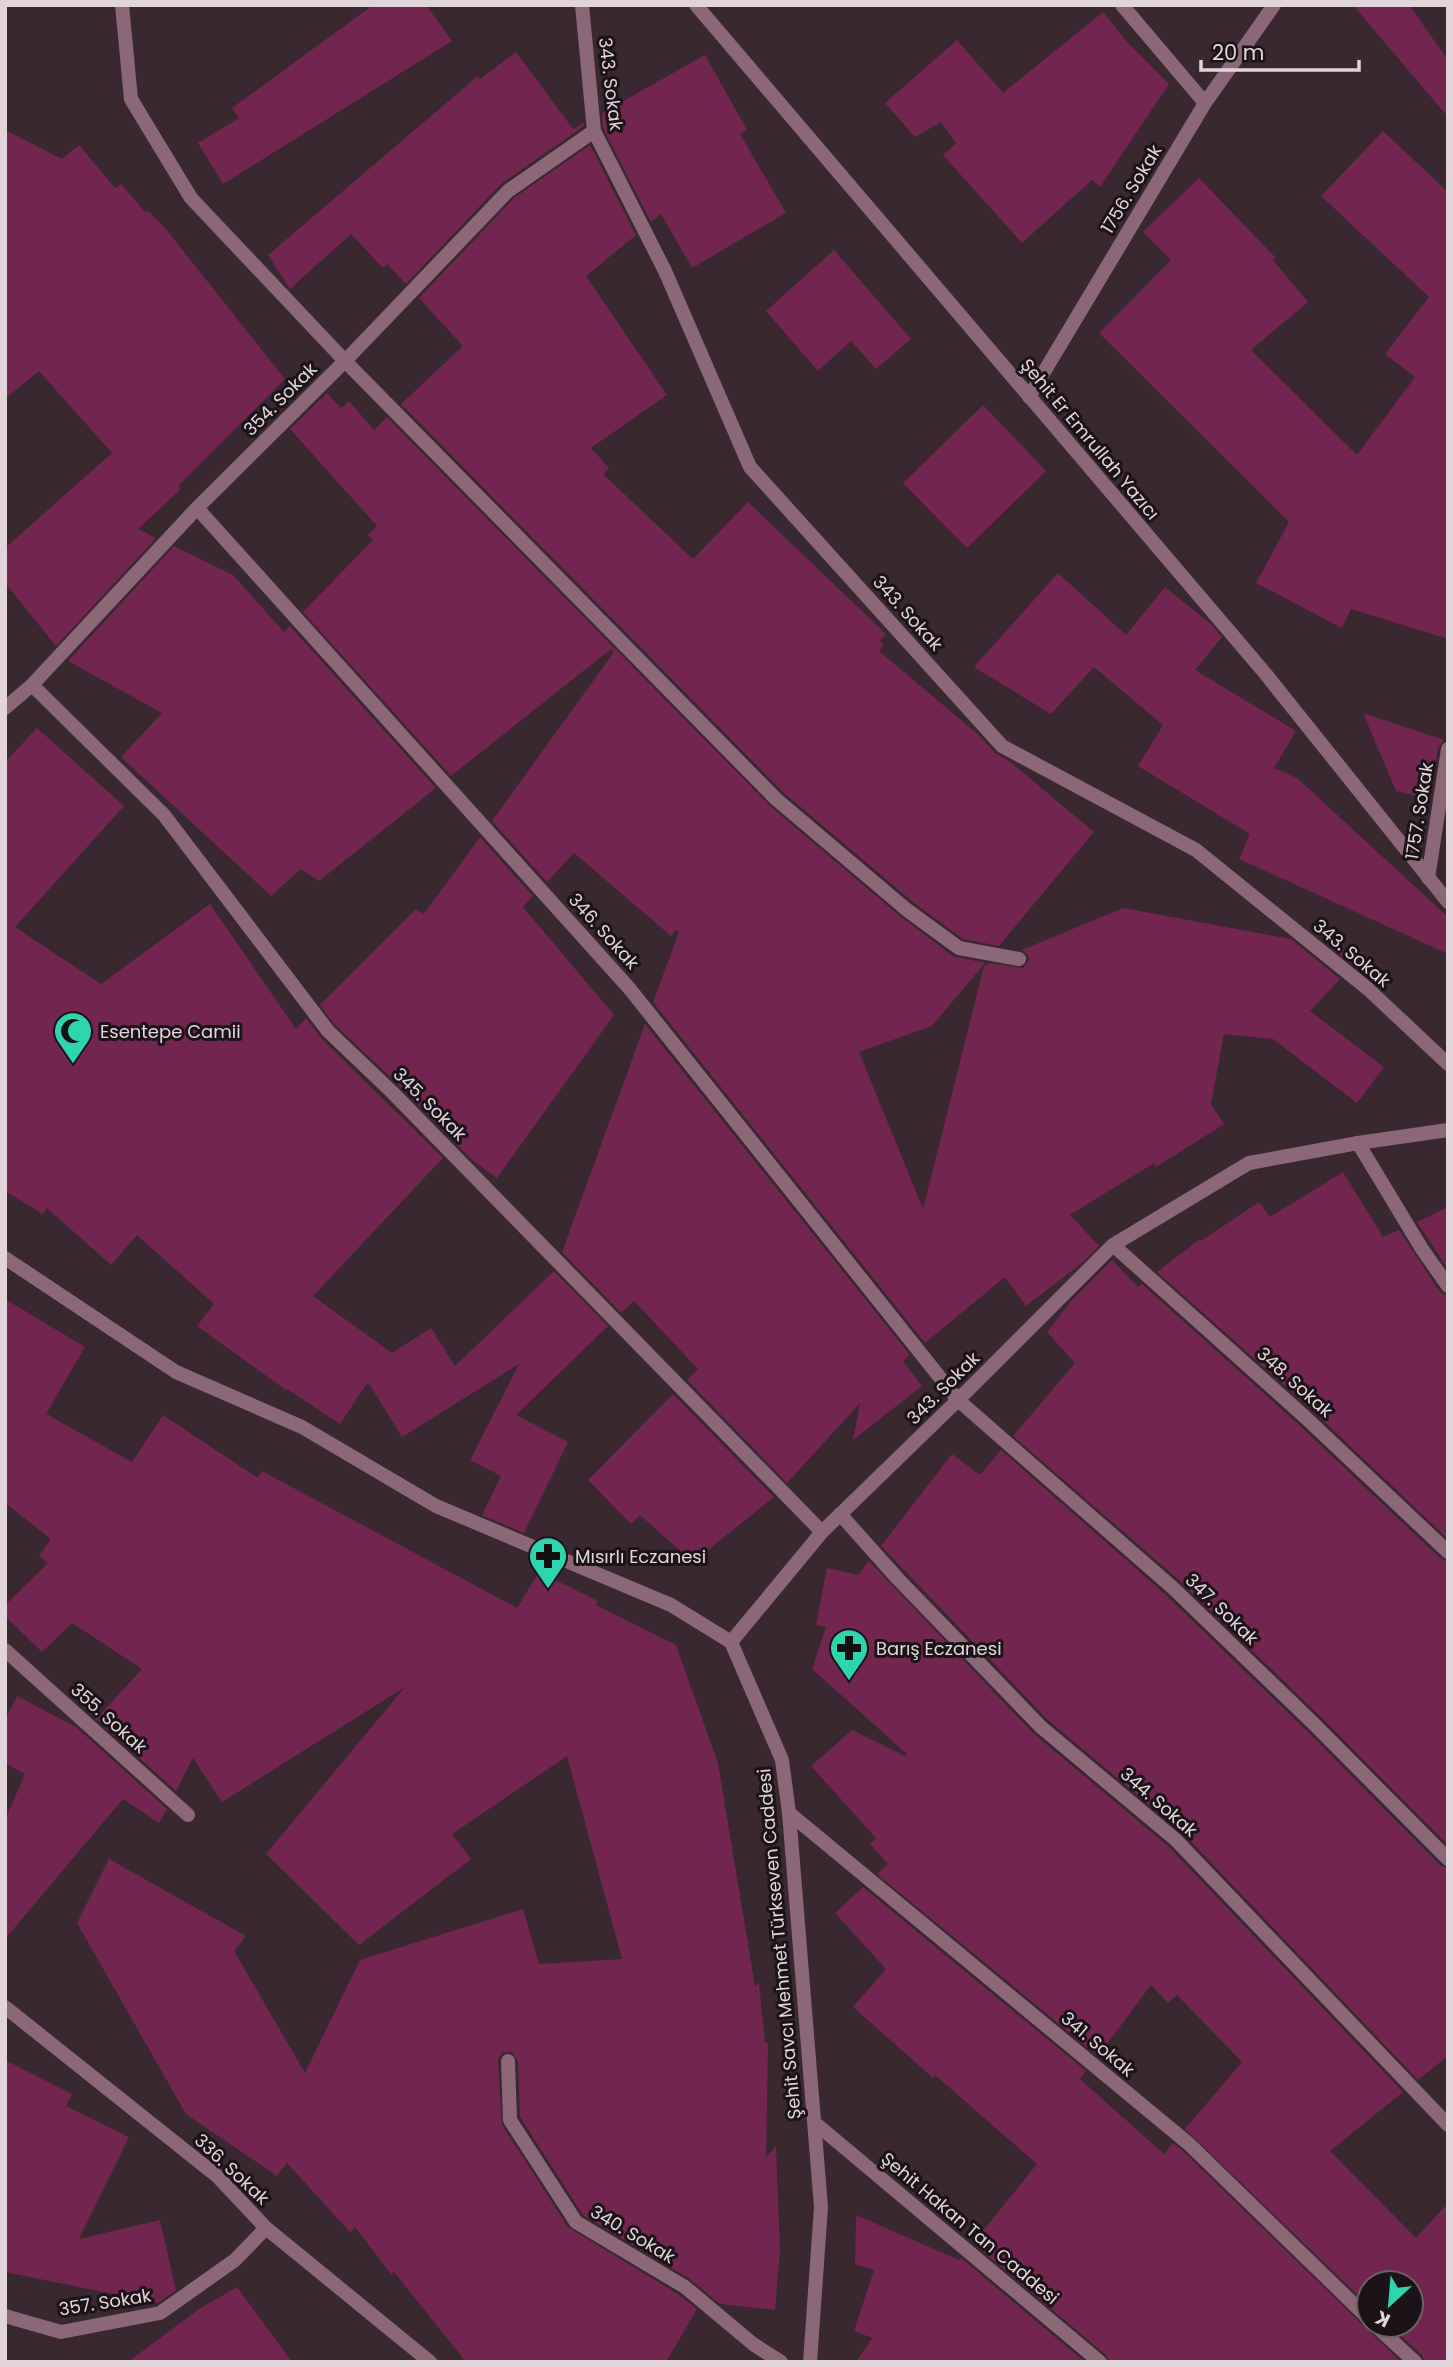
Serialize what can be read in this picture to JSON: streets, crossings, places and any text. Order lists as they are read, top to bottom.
{
  "streets": {
    "street": [
      "343. Sokak",
      "1756. Sokak",
      "354. Sokak",
      "Şehit Er Emrullah Yazıcı",
      "1757. Sokak",
      "346. Sokak",
      "345. Sokak",
      "348. Sokak",
      "347. Sokak",
      "355. Sokak",
      "344. Sokak",
      "Şehit Savcı Mehmet Türkseven Caddesi",
      "341. Sokak",
      "336. Sokak",
      "Şehit Hakan Tan Caddesi",
      "340. Sokak",
      "357. Sokak"
    ]
  },
  "crossings": [
    ["343. Sokak", "354. Sokak"],
    ["343. Sokak", "346. Sokak"],
    ["343. Sokak", "345. Sokak"],
    ["343. Sokak", "348. Sokak"],
    ["343. Sokak", "347. Sokak"],
    ["343. Sokak", "344. Sokak"],
    ["343. Sokak", "Şehit Savcı Mehmet Türkseven Caddesi"],
    ["1756. Sokak", "Şehit Er Emrullah Yazıcı"],
    ["354. Sokak", "346. Sokak"],
    ["354. Sokak", "345. Sokak"],
    ["Şehit Er Emrullah Yazıcı", "1757. Sokak"],
    ["346. Sokak", "347. Sokak"],
    ["Şehit Savcı Mehmet Türkseven Caddesi", "341. Sokak"],
    ["Şehit Savcı Mehmet Türkseven Caddesi", "Şehit Hakan Tan Caddesi"],
    ["336. Sokak", "357. Sokak"]
  ],
  "places": {
    "mosque": ["Esentepe Camii"],
    "pharmacy": ["Mısırlı Eczanesi", "Barış Eczanesi"]
  },
  "scale_bar": "20 m",
  "north": "bottom left"
}
